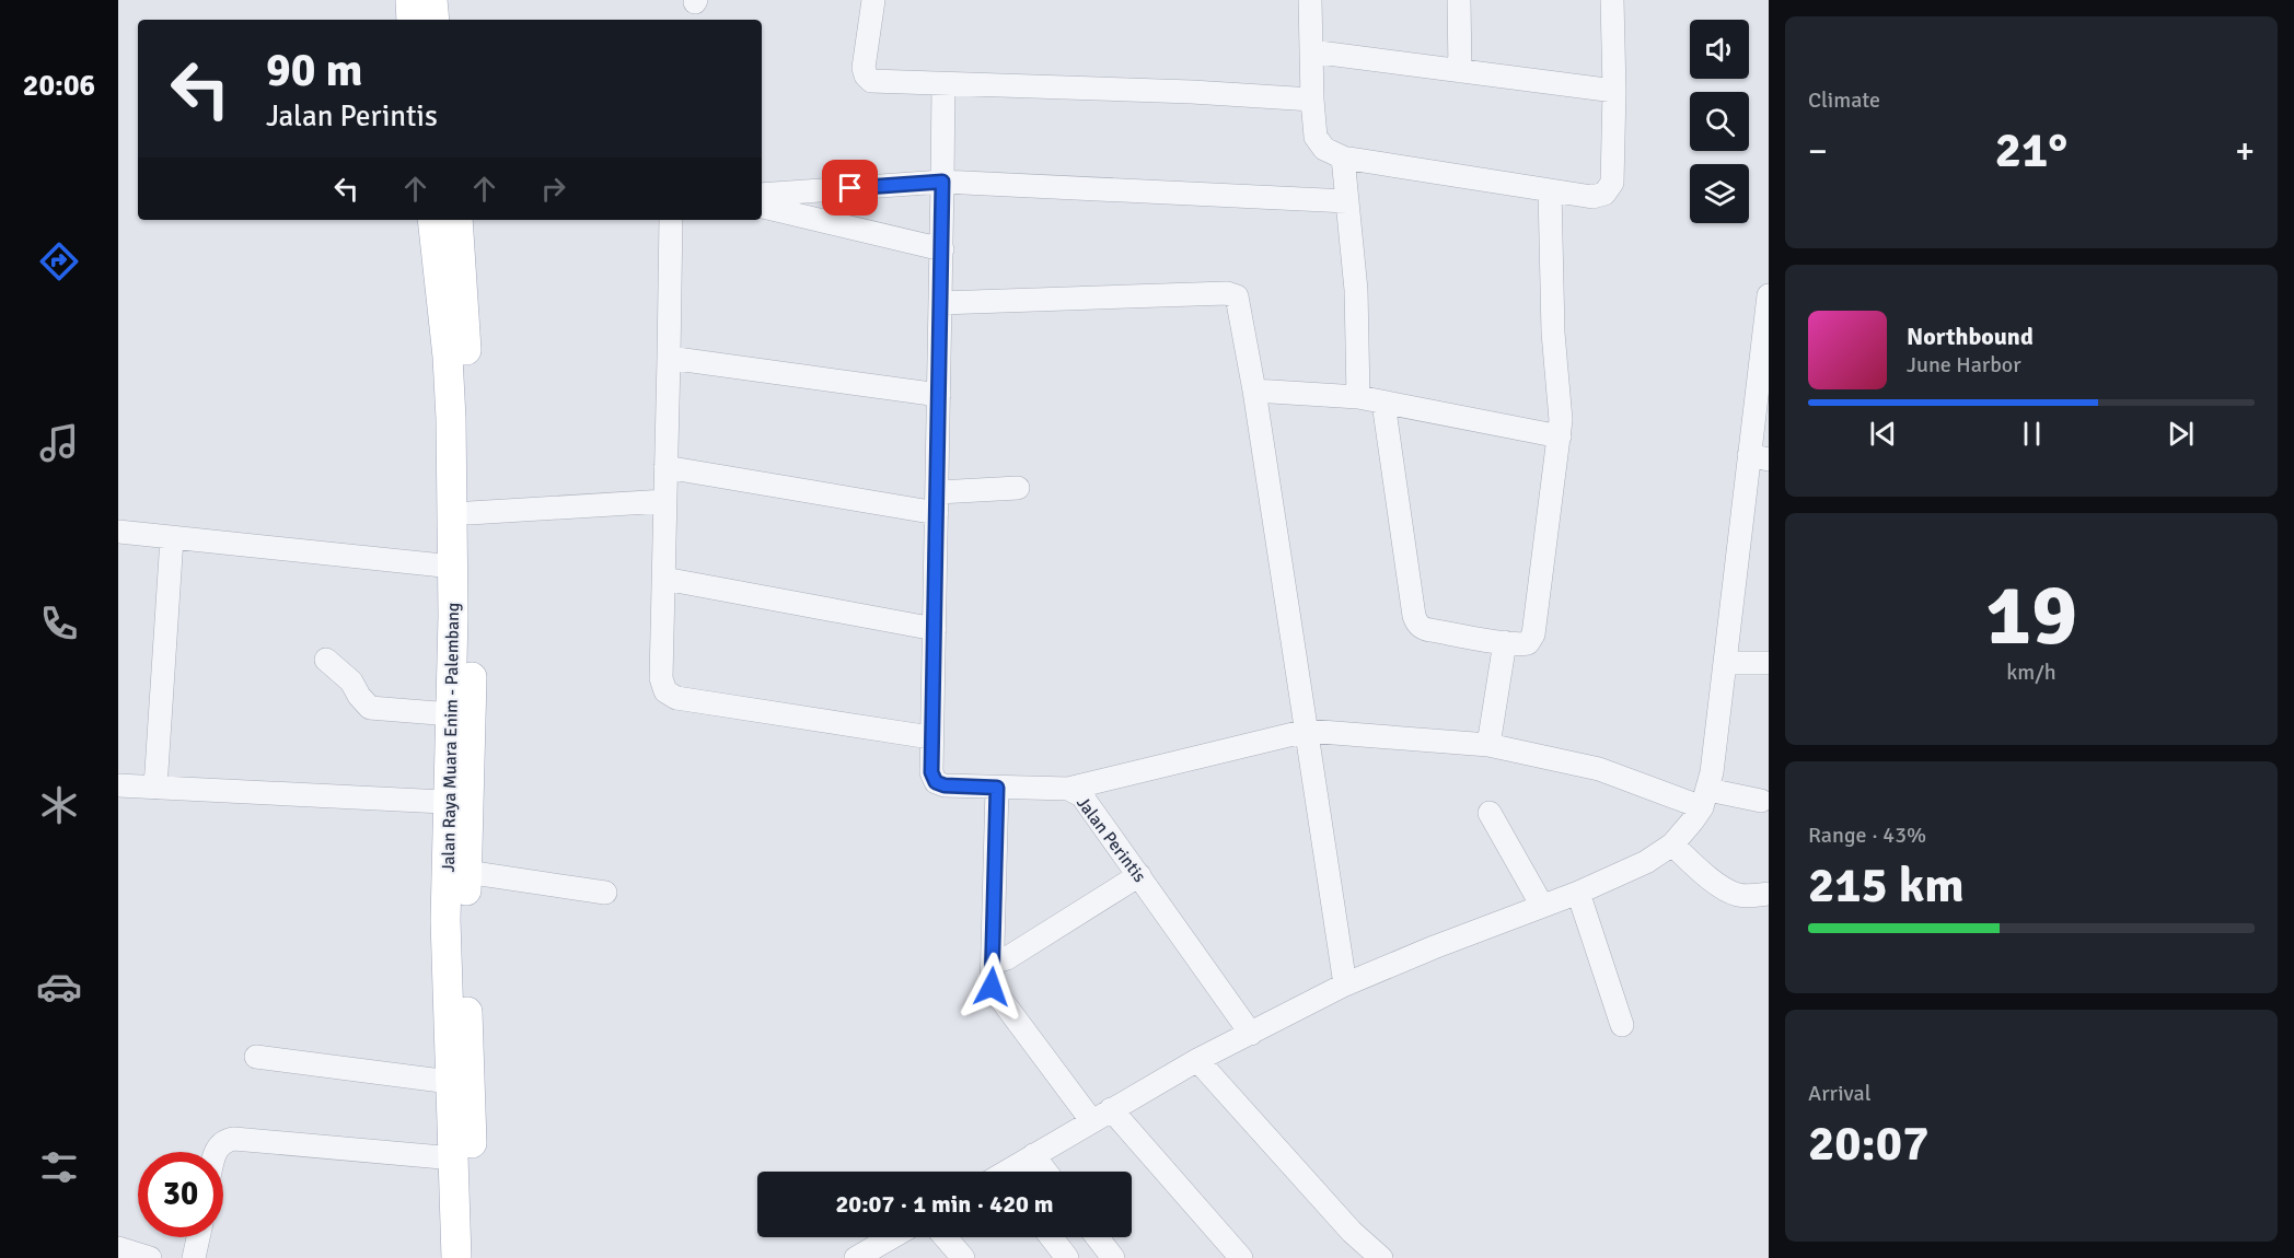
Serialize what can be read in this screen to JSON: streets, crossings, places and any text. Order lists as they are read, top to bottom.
{
  "streets": {
    "main road": ["Jalan Raya Muara Enim - Palembang"],
    "street": ["Jalan Perintis"]
  },
  "page": {
    "tabs": "20:06",
    "tile": [
      "Climate",
      ["19", "km/h"],
      ["Range · 43%", "215 km"],
      ["Arrival", "20:07"]
    ],
    "turn": ["90 m", "Jalan Perintis"],
    "heat": ["−", "21°", "+"],
    "song": ["Northbound", "June Harbor"],
    "limit": "30",
    "trip": "20:07 · 1 min · 420 m"
  }
}
